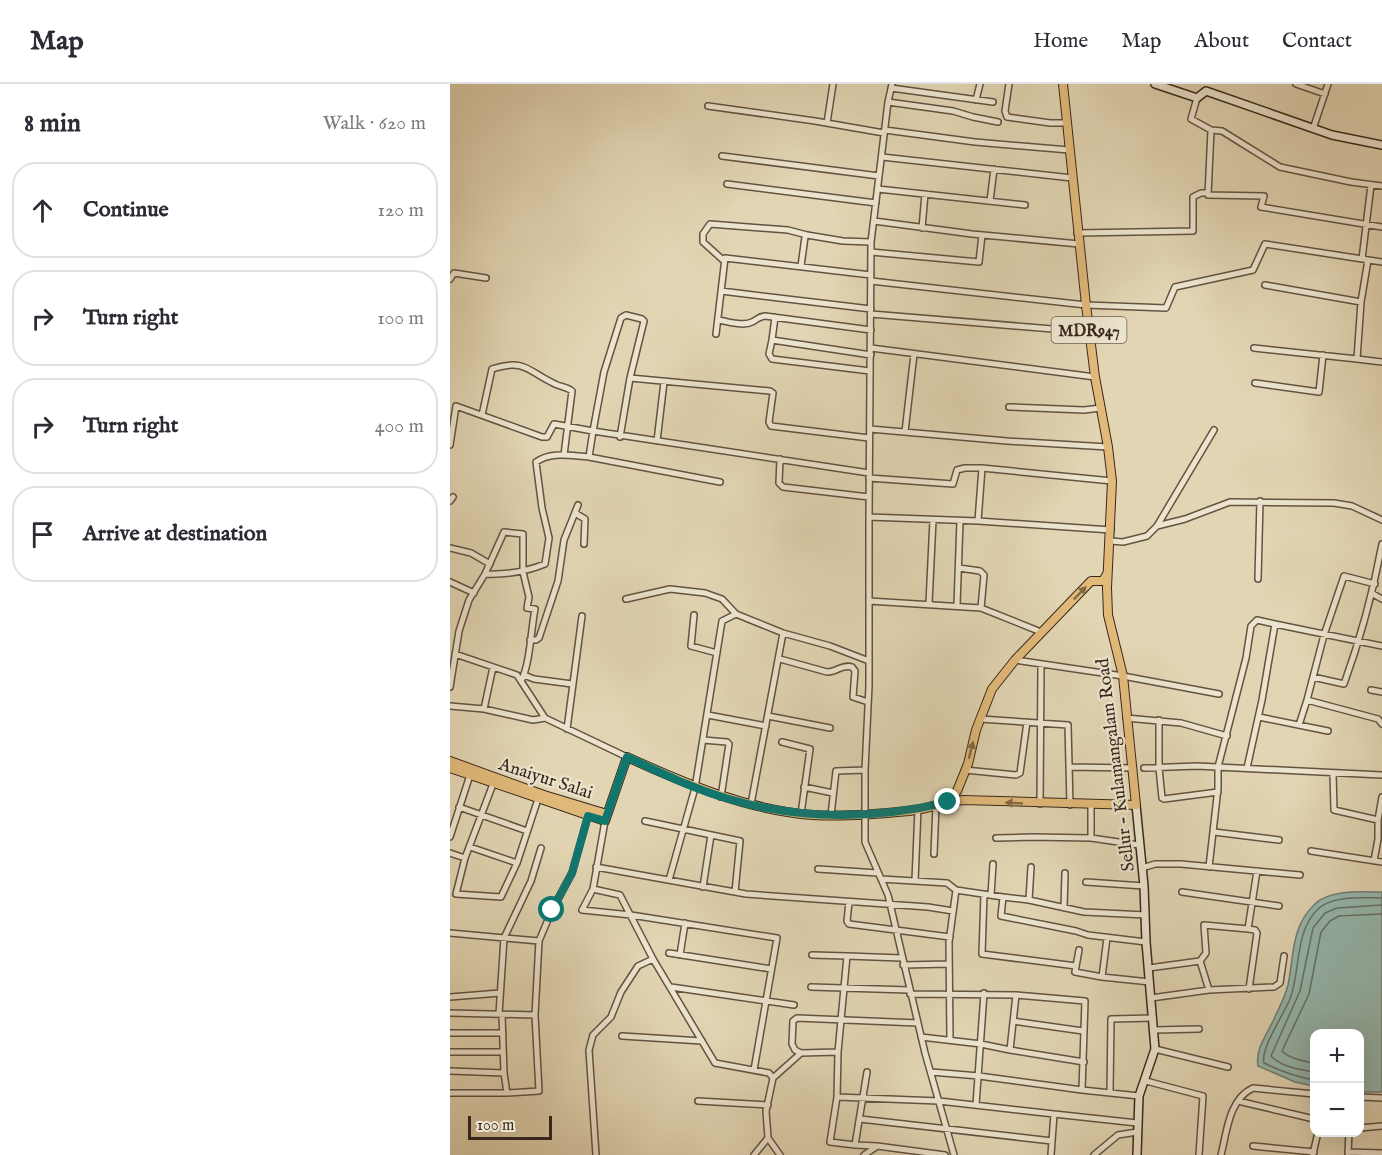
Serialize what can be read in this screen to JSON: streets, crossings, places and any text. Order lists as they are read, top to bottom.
{
  "streets": {
    "main road": ["MDR947", "Sellur - Kulamangalam Road", "Anaiyur Salai"]
  },
  "scale_bar": "100 m",
  "page": {
    "header": "Map",
    "nav": [
      "Home",
      "Map",
      "About",
      "Contact"
    ],
    "heading": ["8 min", "Walk · 620 m"],
    "list": [
      ["Continue", "120 m"],
      ["Turn right", "100 m"],
      ["Turn right", "400 m"],
      "Arrive at destination"
    ],
    "map_buttons": ["+", "−"],
    "scale": "100 m"
  }
}
